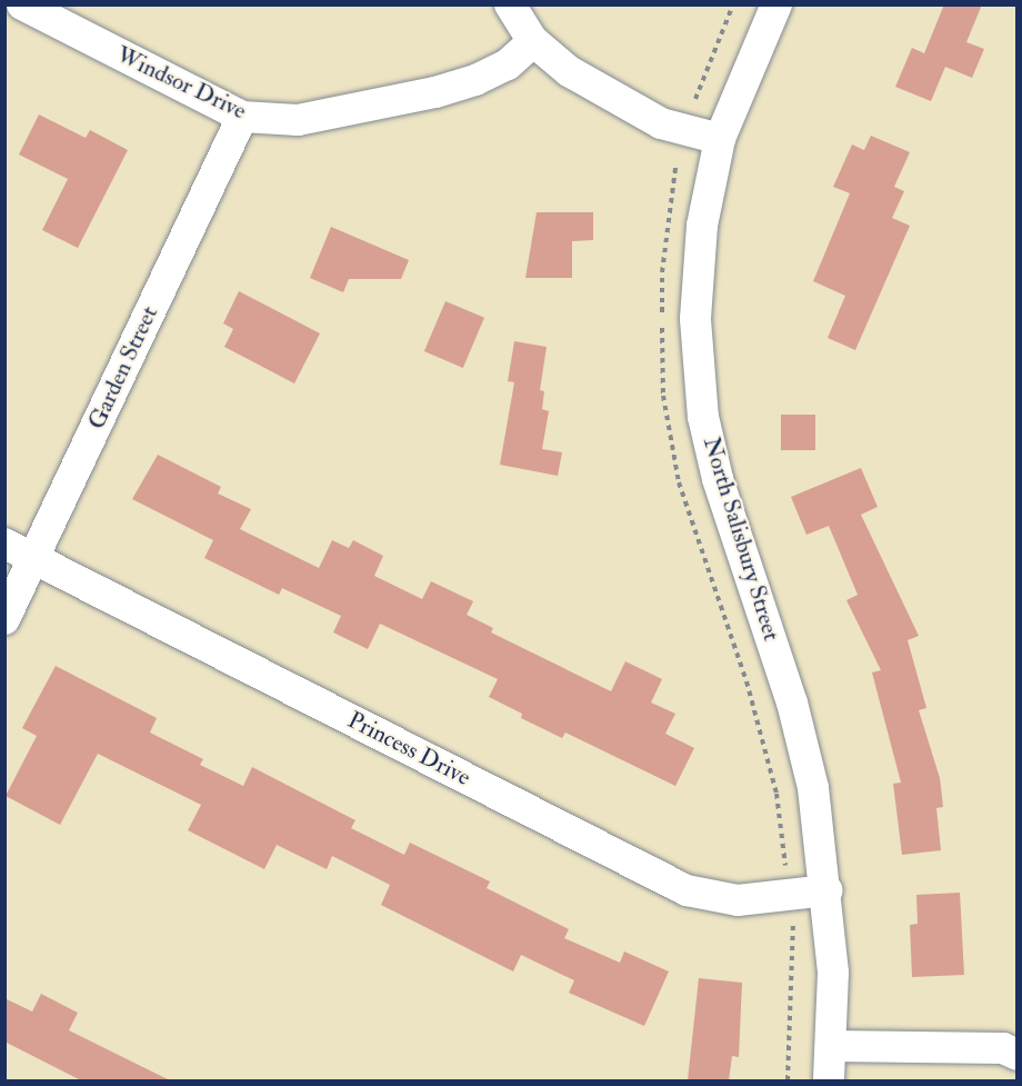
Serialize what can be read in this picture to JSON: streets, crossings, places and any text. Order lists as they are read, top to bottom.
{
  "streets": {
    "street": [
      "Windsor Drive",
      "Garden Street",
      "North Salisbury Street",
      "Princess Drive"
    ]
  },
  "crossings": [
    ["Windsor Drive", "Garden Street"],
    ["Garden Street", "Princess Drive"],
    ["North Salisbury Street", "Princess Drive"]
  ]
}
